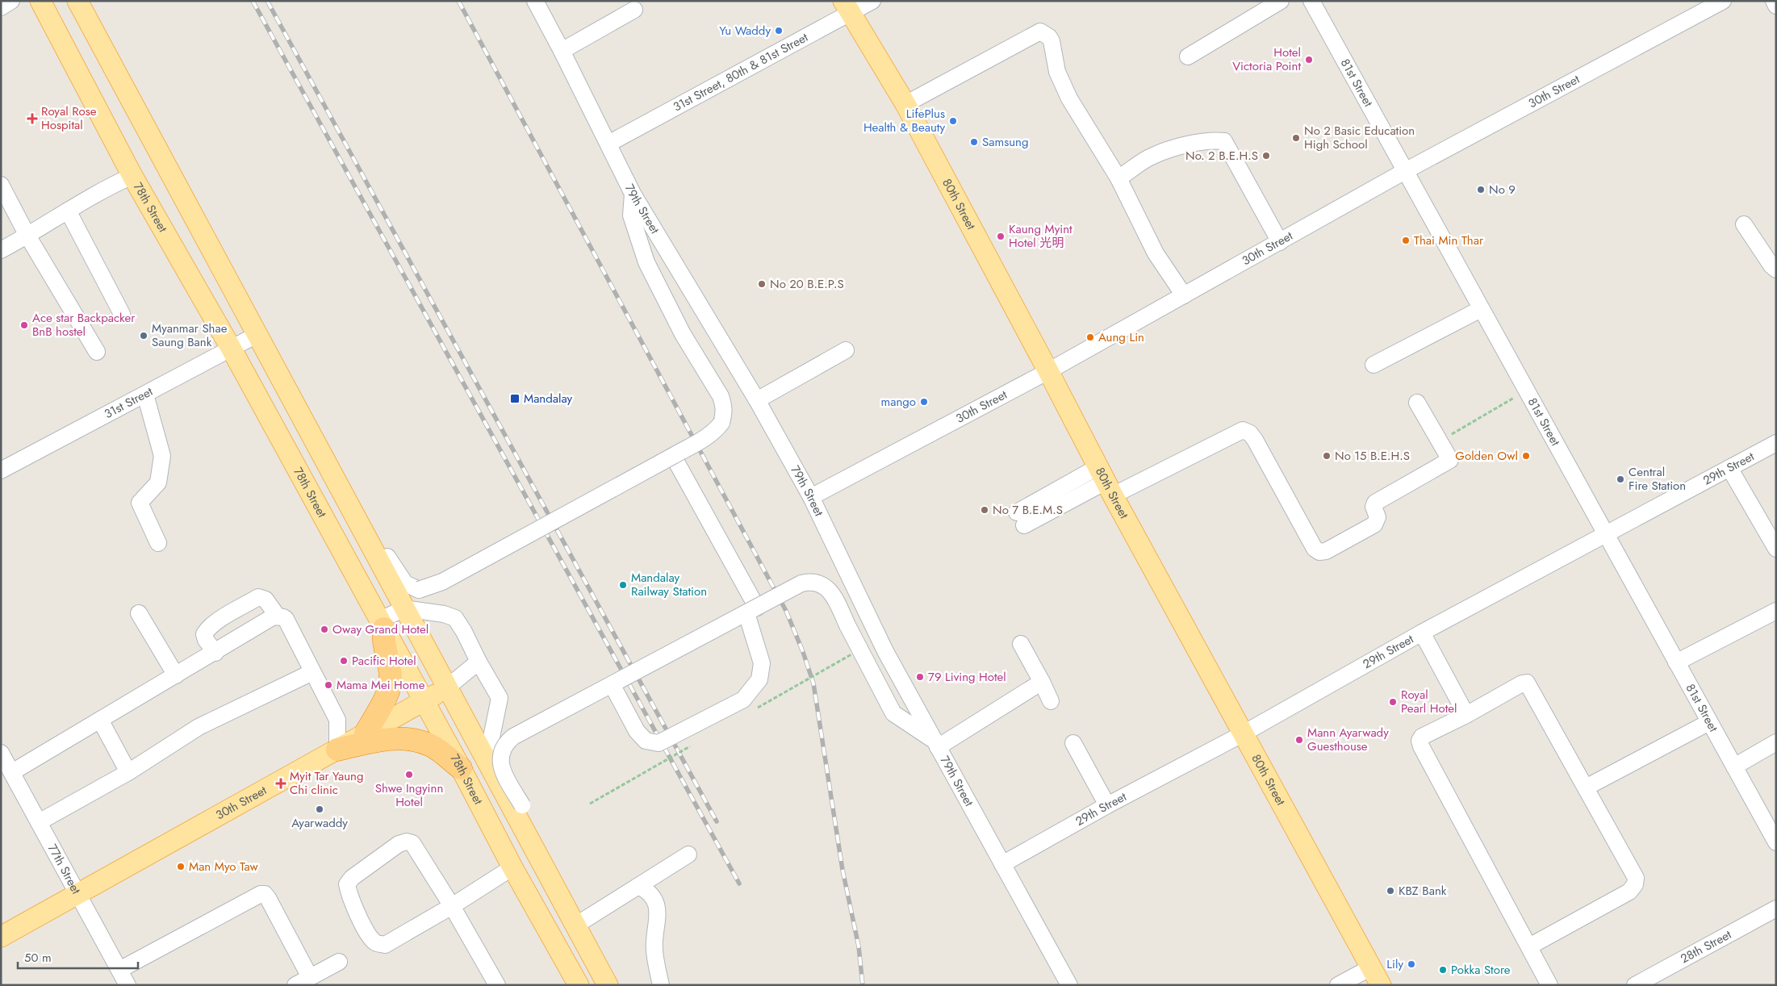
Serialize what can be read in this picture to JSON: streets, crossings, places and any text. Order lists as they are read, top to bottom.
{
  "streets": {
    "main road": ["30th Street", "80th Street", "78th Street"],
    "street": [
      "31st Street, 80th & 81st Street",
      "81st Street",
      "79th Street",
      "31st Street",
      "29th Street",
      "77th Street",
      "28th Street"
    ]
  },
  "crossings": [
    ["31st Street, 80th & 81st Street", "80th Street"],
    ["31st Street, 80th & 81st Street", "79th Street"],
    ["81st Street", "30th Street"],
    ["81st Street", "29th Street"],
    ["30th Street", "80th Street"],
    ["30th Street", "78th Street"],
    ["30th Street", "79th Street"],
    ["30th Street", "77th Street"],
    ["80th Street", "29th Street"],
    ["78th Street", "31st Street"],
    ["79th Street", "29th Street"]
  ],
  "places": {
    "other": [
      "Yu Waddy",
      "Hotel Victoria Point",
      "LifePlus Health & Beauty",
      "No 2 Basic Education High School",
      "Samsung",
      "No. 2 B.E.H.S",
      "No 9",
      "Kaung Myint Hotel 光明",
      "Thai Min Thar",
      "No 20 B.E.P.S",
      "Ace star Backpacker BnB hostel",
      "Myanmar Shae Saung Bank",
      "Aung Lin",
      "mango",
      "No 15 B.E.H.S",
      "Golden Owl",
      "Central Fire Station",
      "No 7 B.E.M.S",
      "Mandalay Railway Station",
      "Oway Grand Hotel",
      "Pacific Hotel",
      "79 Living Hotel",
      "Mama Mei Home",
      "Royal Pearl Hotel",
      "Mann Ayarwady Guesthouse",
      "Shwe Ingyinn Hotel",
      "Ayarwaddy",
      "Man Myo Taw",
      "KBZ Bank",
      "Lily",
      "Pokka Store"
    ],
    "health": ["Royal Rose Hospital", "Myit Tar Yaung Chi clinic"],
    "transit": ["Mandalay"]
  },
  "scale_bar": "50 m"
}
